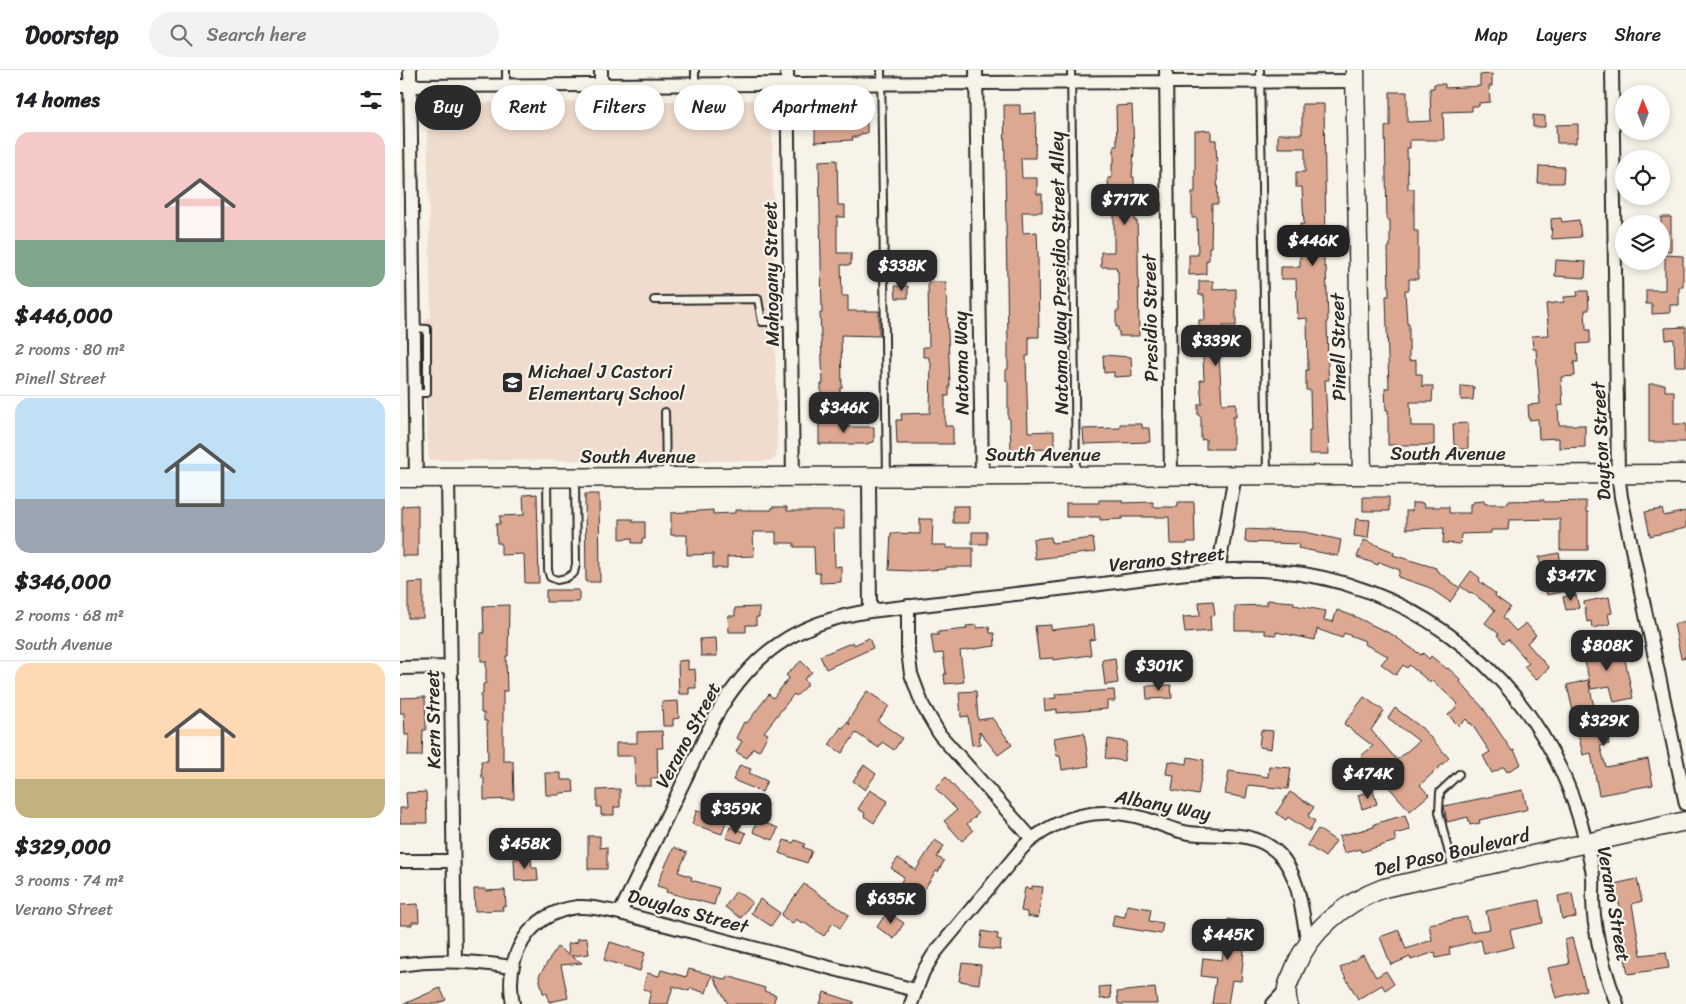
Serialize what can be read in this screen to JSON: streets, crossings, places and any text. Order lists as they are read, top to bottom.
{
  "streets": {
    "street": [
      "Mahogany Street",
      "Presidio Street",
      "Pinell Street",
      "Natoma Way",
      "Dayton Street",
      "South Avenue",
      "Verano Street",
      "Kern Street",
      "Albany Way",
      "Del Paso Boulevard",
      "Douglas Street"
    ],
    "lane": ["Natoma Way Presidio Street Alley"]
  },
  "crossings": [
    ["Natoma Way Presidio Street Alley", "South Avenue"],
    ["Mahogany Street", "South Avenue"],
    ["Presidio Street", "South Avenue"],
    ["Pinell Street", "South Avenue"],
    ["Natoma Way", "South Avenue"],
    ["Dayton Street", "South Avenue"],
    ["South Avenue", "Kern Street"],
    ["Verano Street", "Del Paso Boulevard"],
    ["Verano Street", "Douglas Street"],
    ["Albany Way", "Del Paso Boulevard"],
    ["Albany Way", "Douglas Street"]
  ],
  "places": {
    "school or university": ["Michael J Castori Elementary School"]
  },
  "north": "top",
  "page": {
    "header": "Doorstep",
    "search": "Search here",
    "nav": ["Map", "Layers", "Share"],
    "heading": "14 homes",
    "chip": [
      "Buy",
      "Rent",
      "Filters",
      "New",
      "Apartment"
    ],
    "list": [
      {
        "name": "$446,000",
        "note": "2 rooms · 80 m² · Pinell Street"
      },
      {
        "name": "$346,000",
        "note": "2 rooms · 68 m² · South Avenue"
      },
      {
        "name": "$329,000",
        "note": "3 rooms · 74 m² · Verano Street"
      }
    ],
    "price": [
      "$717K",
      "$446K",
      "$338K",
      "$339K",
      "$346K",
      "$347K",
      "$808K",
      "$301K",
      "$329K",
      "$474K",
      "$359K",
      "$458K",
      "$635K",
      "$445K"
    ]
  }
}
